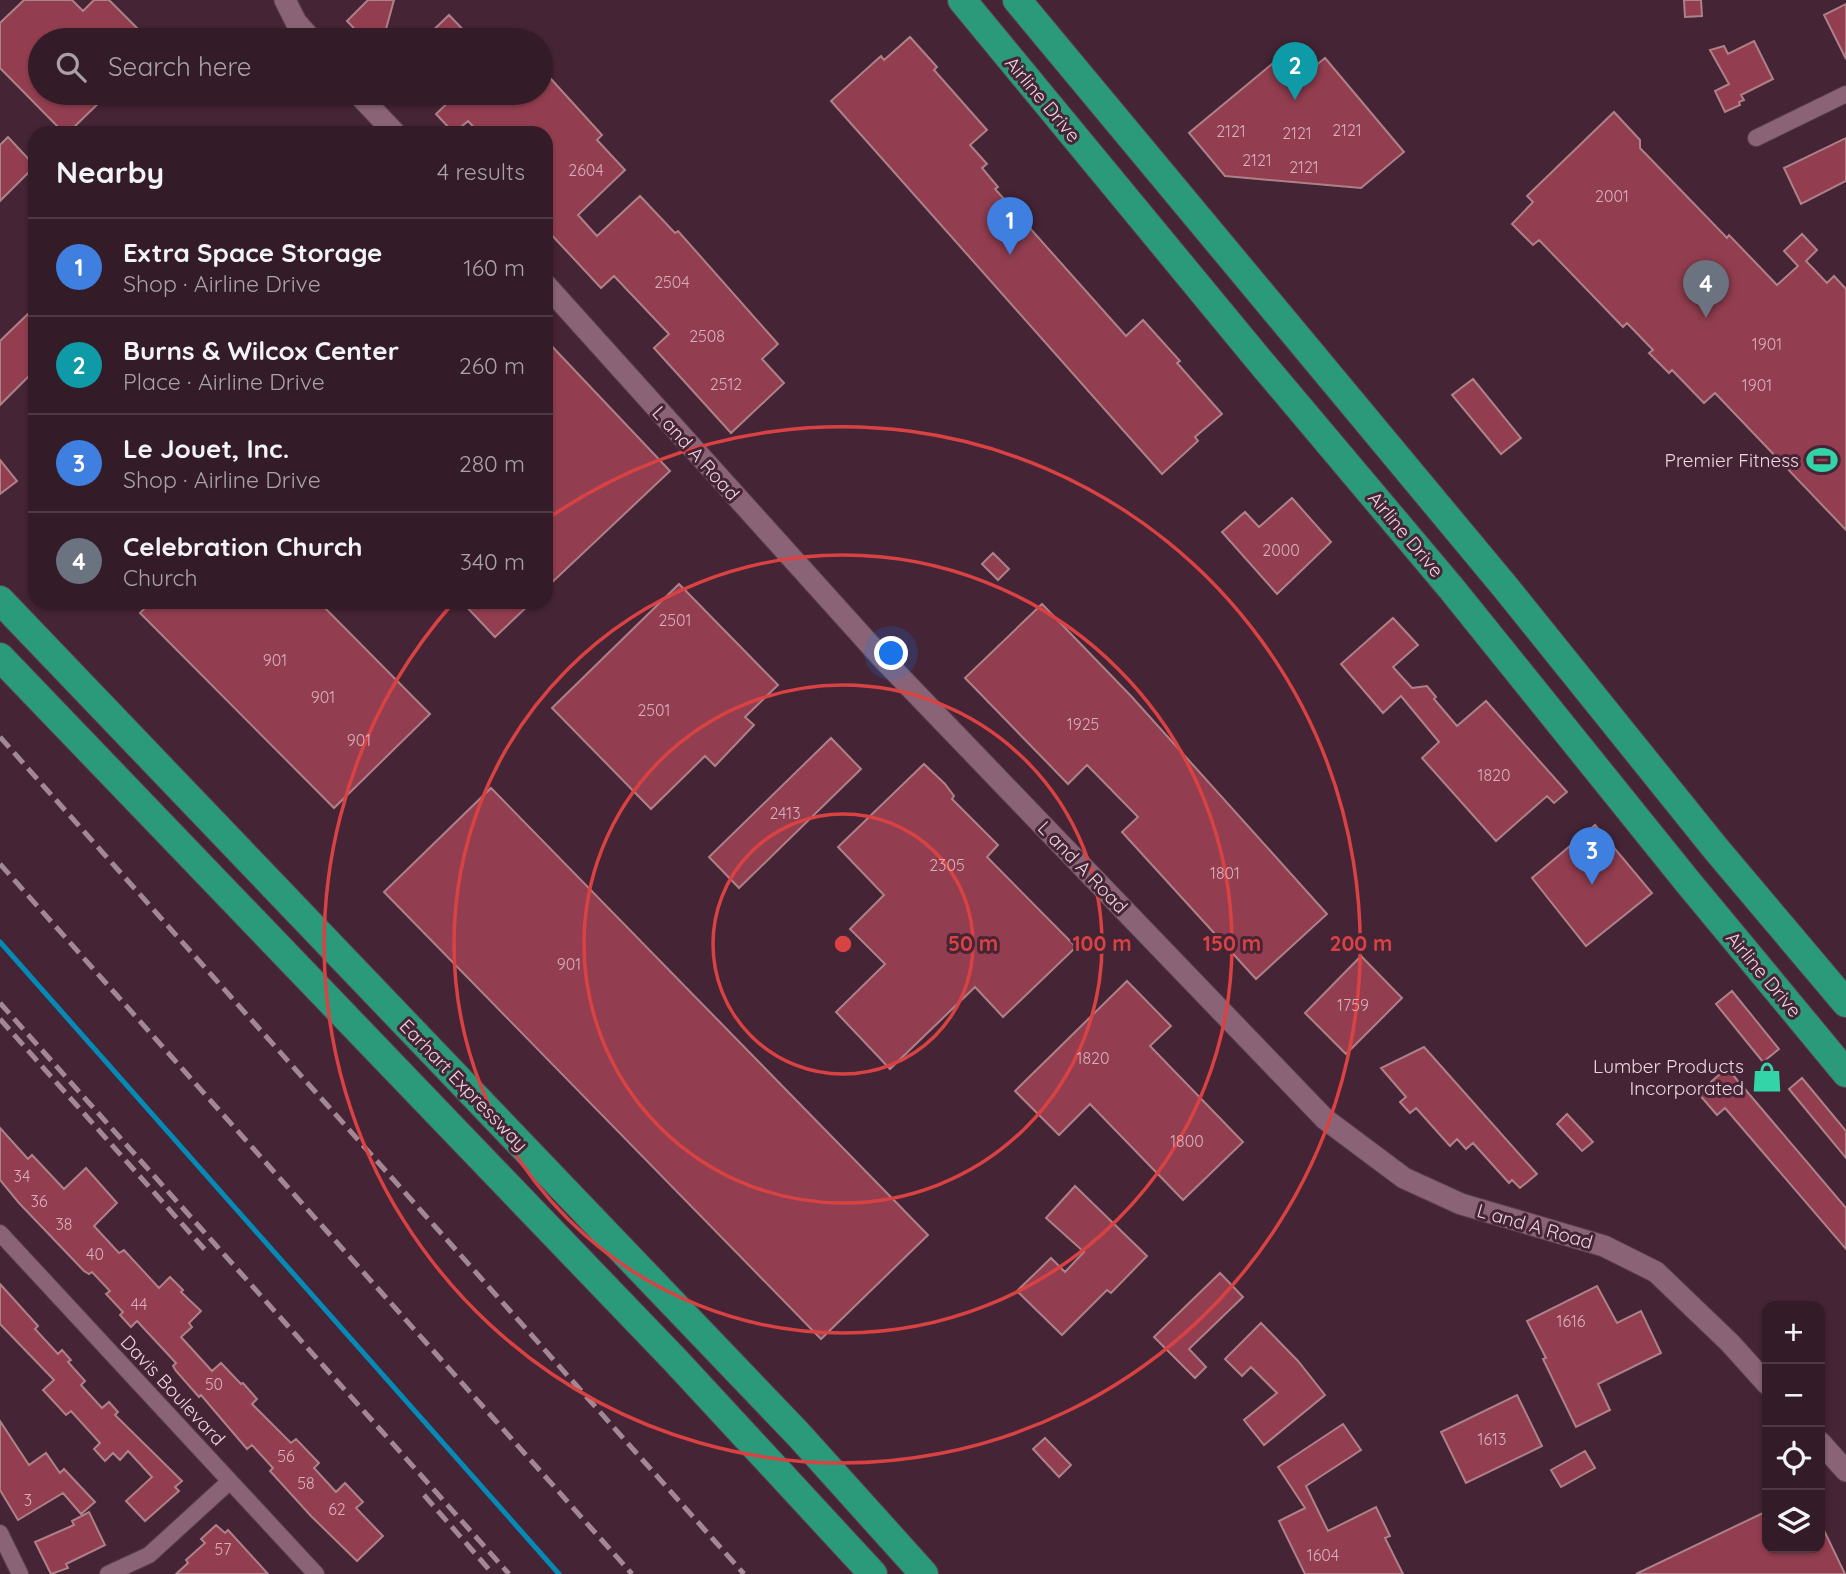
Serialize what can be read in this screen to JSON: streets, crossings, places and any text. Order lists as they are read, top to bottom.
{
  "streets": {
    "highway": ["Airline Drive", "Earhart Expressway"],
    "street": ["L and A Road", "Davis Boulevard"]
  },
  "places": {
    "sports": ["Premier Fitness"],
    "shop": ["Lumber Products Incorporated"]
  },
  "house_numbers": [
    "2121",
    "2121",
    "2121",
    "2121",
    "2121",
    "2604",
    "2001",
    "2504",
    "2508",
    "1901",
    "2512",
    "1901",
    "2000",
    "2501",
    "901",
    "901",
    "2501",
    "1925",
    "901",
    "1820",
    "2413",
    "2305",
    "1801",
    "901",
    "1759",
    "1820",
    "1800",
    "34",
    "36",
    "38",
    "40",
    "44",
    "1616",
    "50",
    "1613",
    "56",
    "58",
    "3",
    "62",
    "57",
    "1604"
  ],
  "page": {
    "search": "Search here",
    "pins": [
      "2",
      "1",
      "4",
      "3"
    ],
    "heading": ["Nearby", "4 results"],
    "list": [
      {
        "mark": "1",
        "name": "Extra Space Storage",
        "note": "Shop · Airline Drive",
        "value": "160 m"
      },
      {
        "mark": "2",
        "name": "Burns & Wilcox Center",
        "note": "Place · Airline Drive",
        "value": "260 m"
      },
      {
        "mark": "3",
        "name": "Le Jouet, Inc.",
        "note": "Shop · Airline Drive",
        "value": "280 m"
      },
      {
        "mark": "4",
        "name": "Celebration Church",
        "note": "Church",
        "value": "340 m"
      }
    ],
    "map_buttons": ["+", "−"]
  },
  "rings": [
    "50 m",
    "100 m",
    "150 m",
    "200 m"
  ]
}
